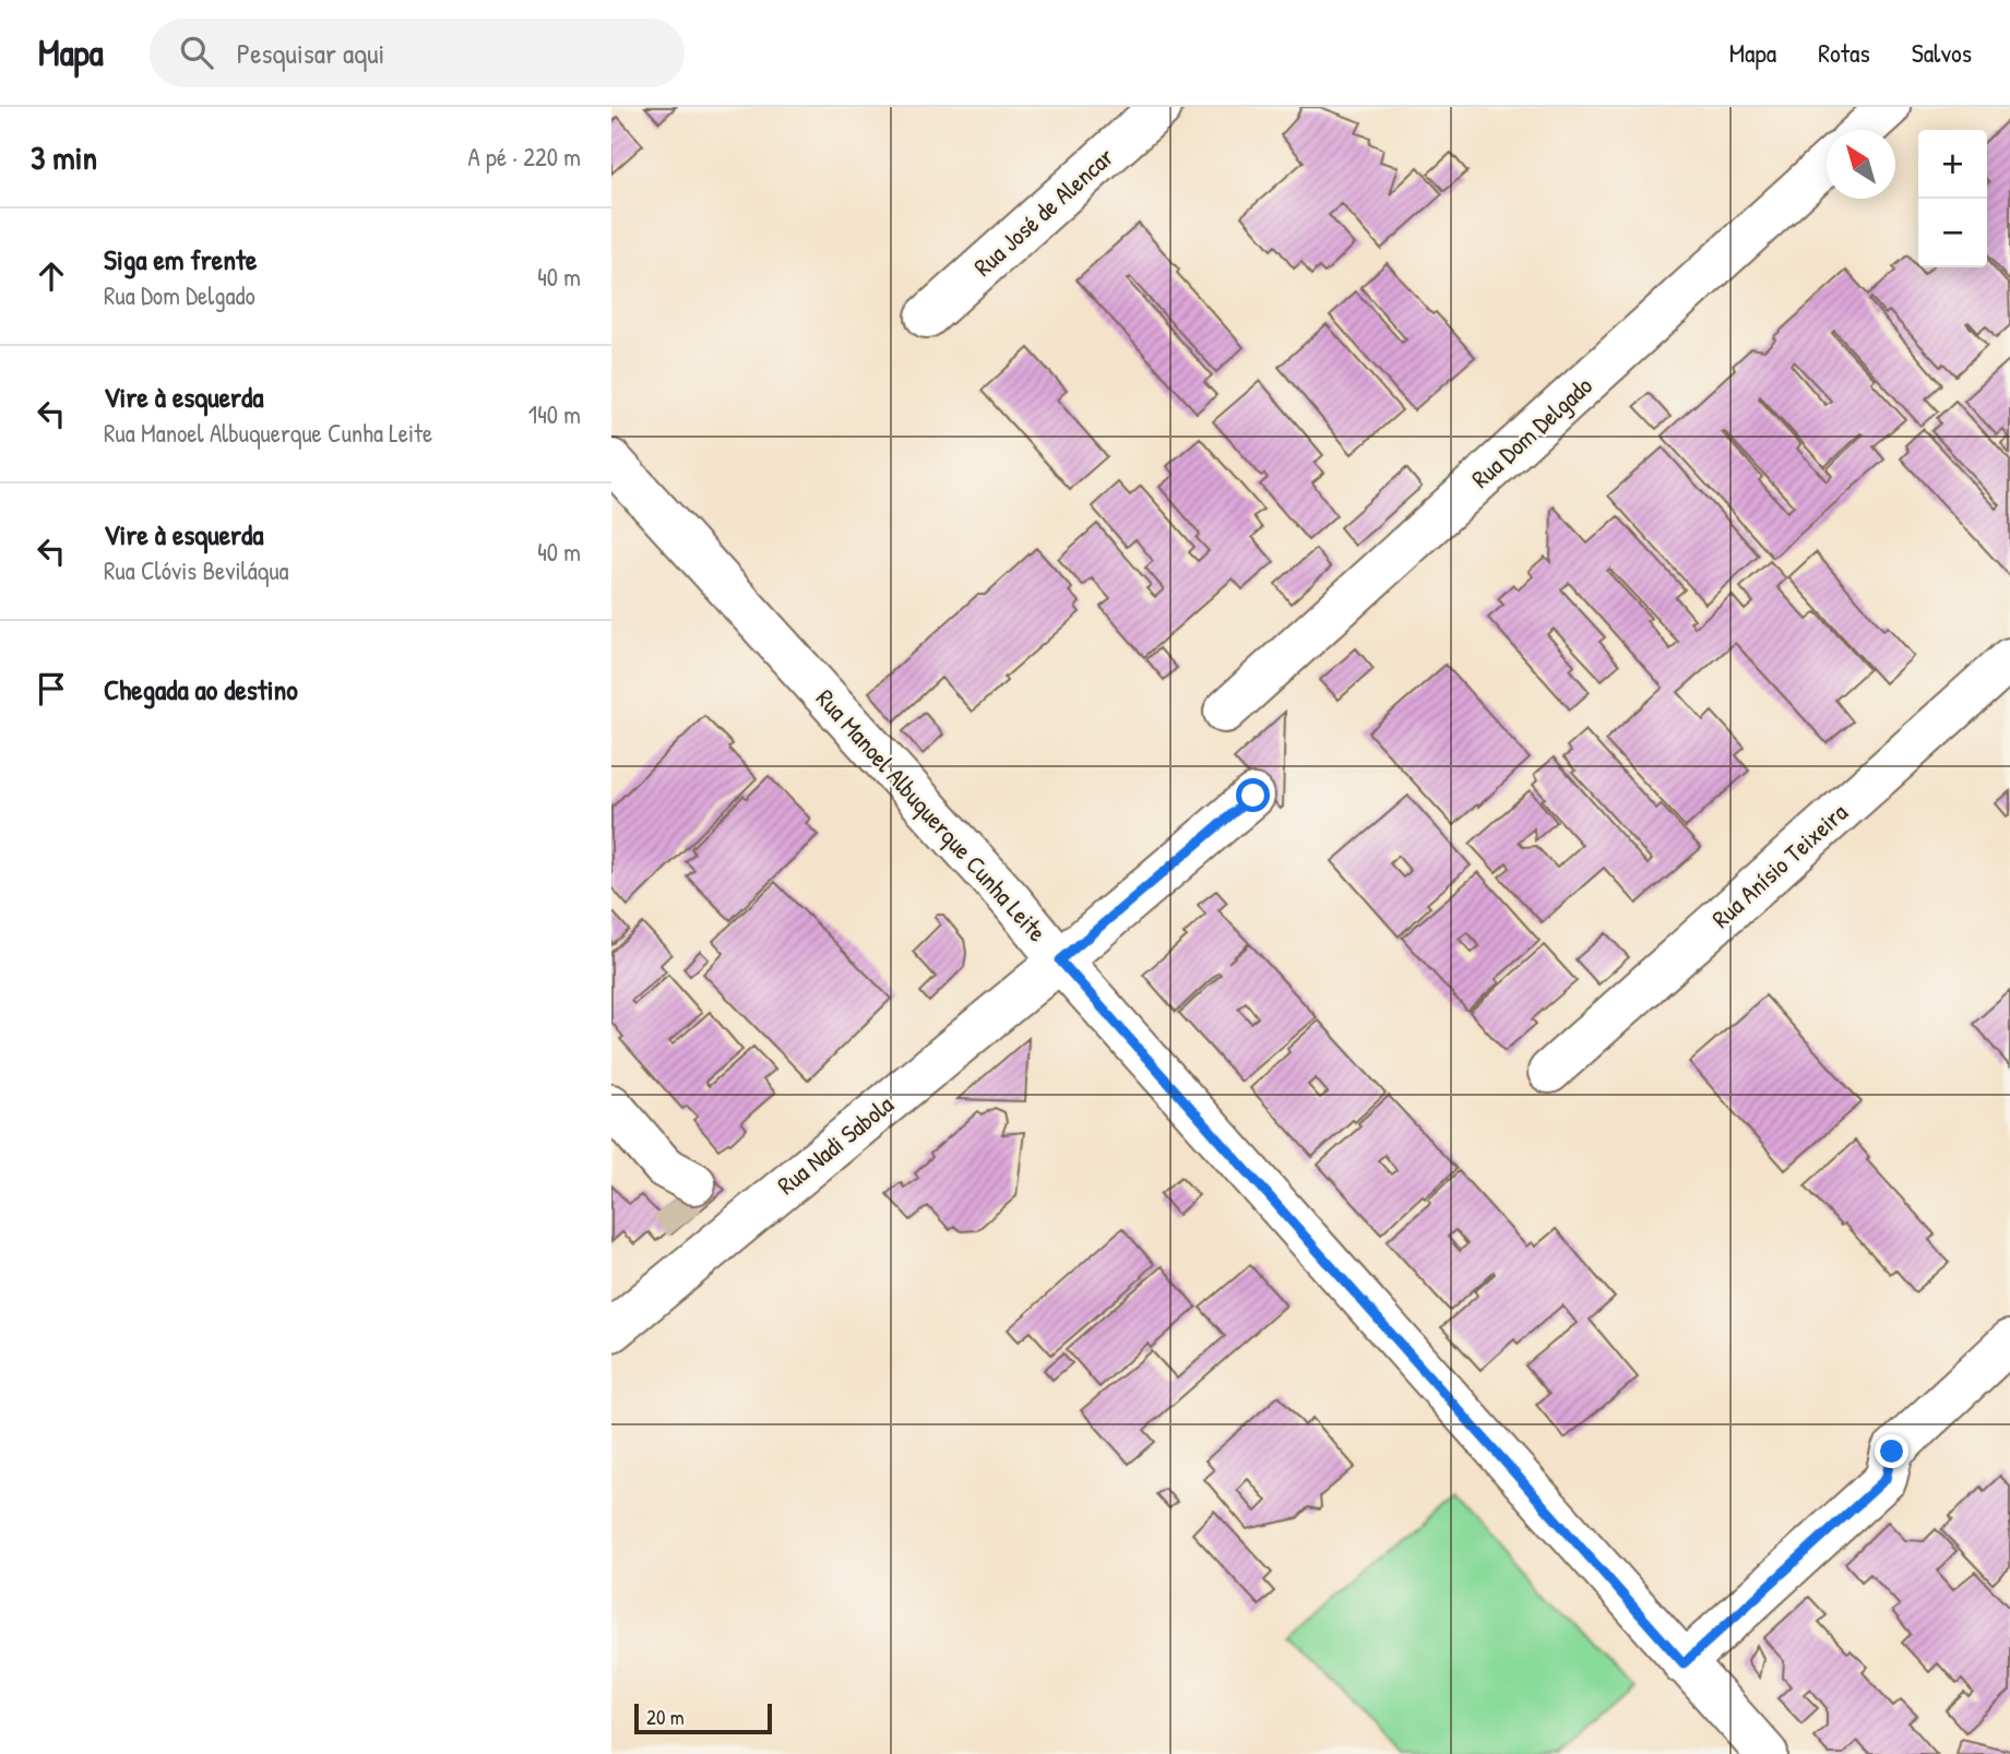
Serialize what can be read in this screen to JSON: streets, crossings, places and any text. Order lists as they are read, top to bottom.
{
  "streets": {
    "street": [
      "Rua José de Alencar",
      "Rua Dom Delgado",
      "Rua Manoel Albuquerque Cunha Leite",
      "Rua Anísio Teixeira",
      "Rua Nadi Sabola"
    ]
  },
  "crossings": [
    ["Rua Manoel Albuquerque Cunha Leite", "Rua Nadi Sabola"]
  ],
  "scale_bar": "20 m",
  "north": "top left",
  "page": {
    "header": "Mapa",
    "search": "Pesquisar aqui",
    "nav": ["Mapa", "Rotas", "Salvos"],
    "heading": ["3 min", "A pé · 220 m"],
    "map_buttons": ["+", "−"],
    "list": [
      ["Siga em frente", "Rua Dom Delgado", "40 m"],
      ["Vire à esquerda", "Rua Manoel Albuquerque Cunha Leite", "140 m"],
      ["Vire à esquerda", "Rua Clóvis Beviláqua", "40 m"],
      "Chegada ao destino"
    ],
    "scale": "20 m"
  }
}
